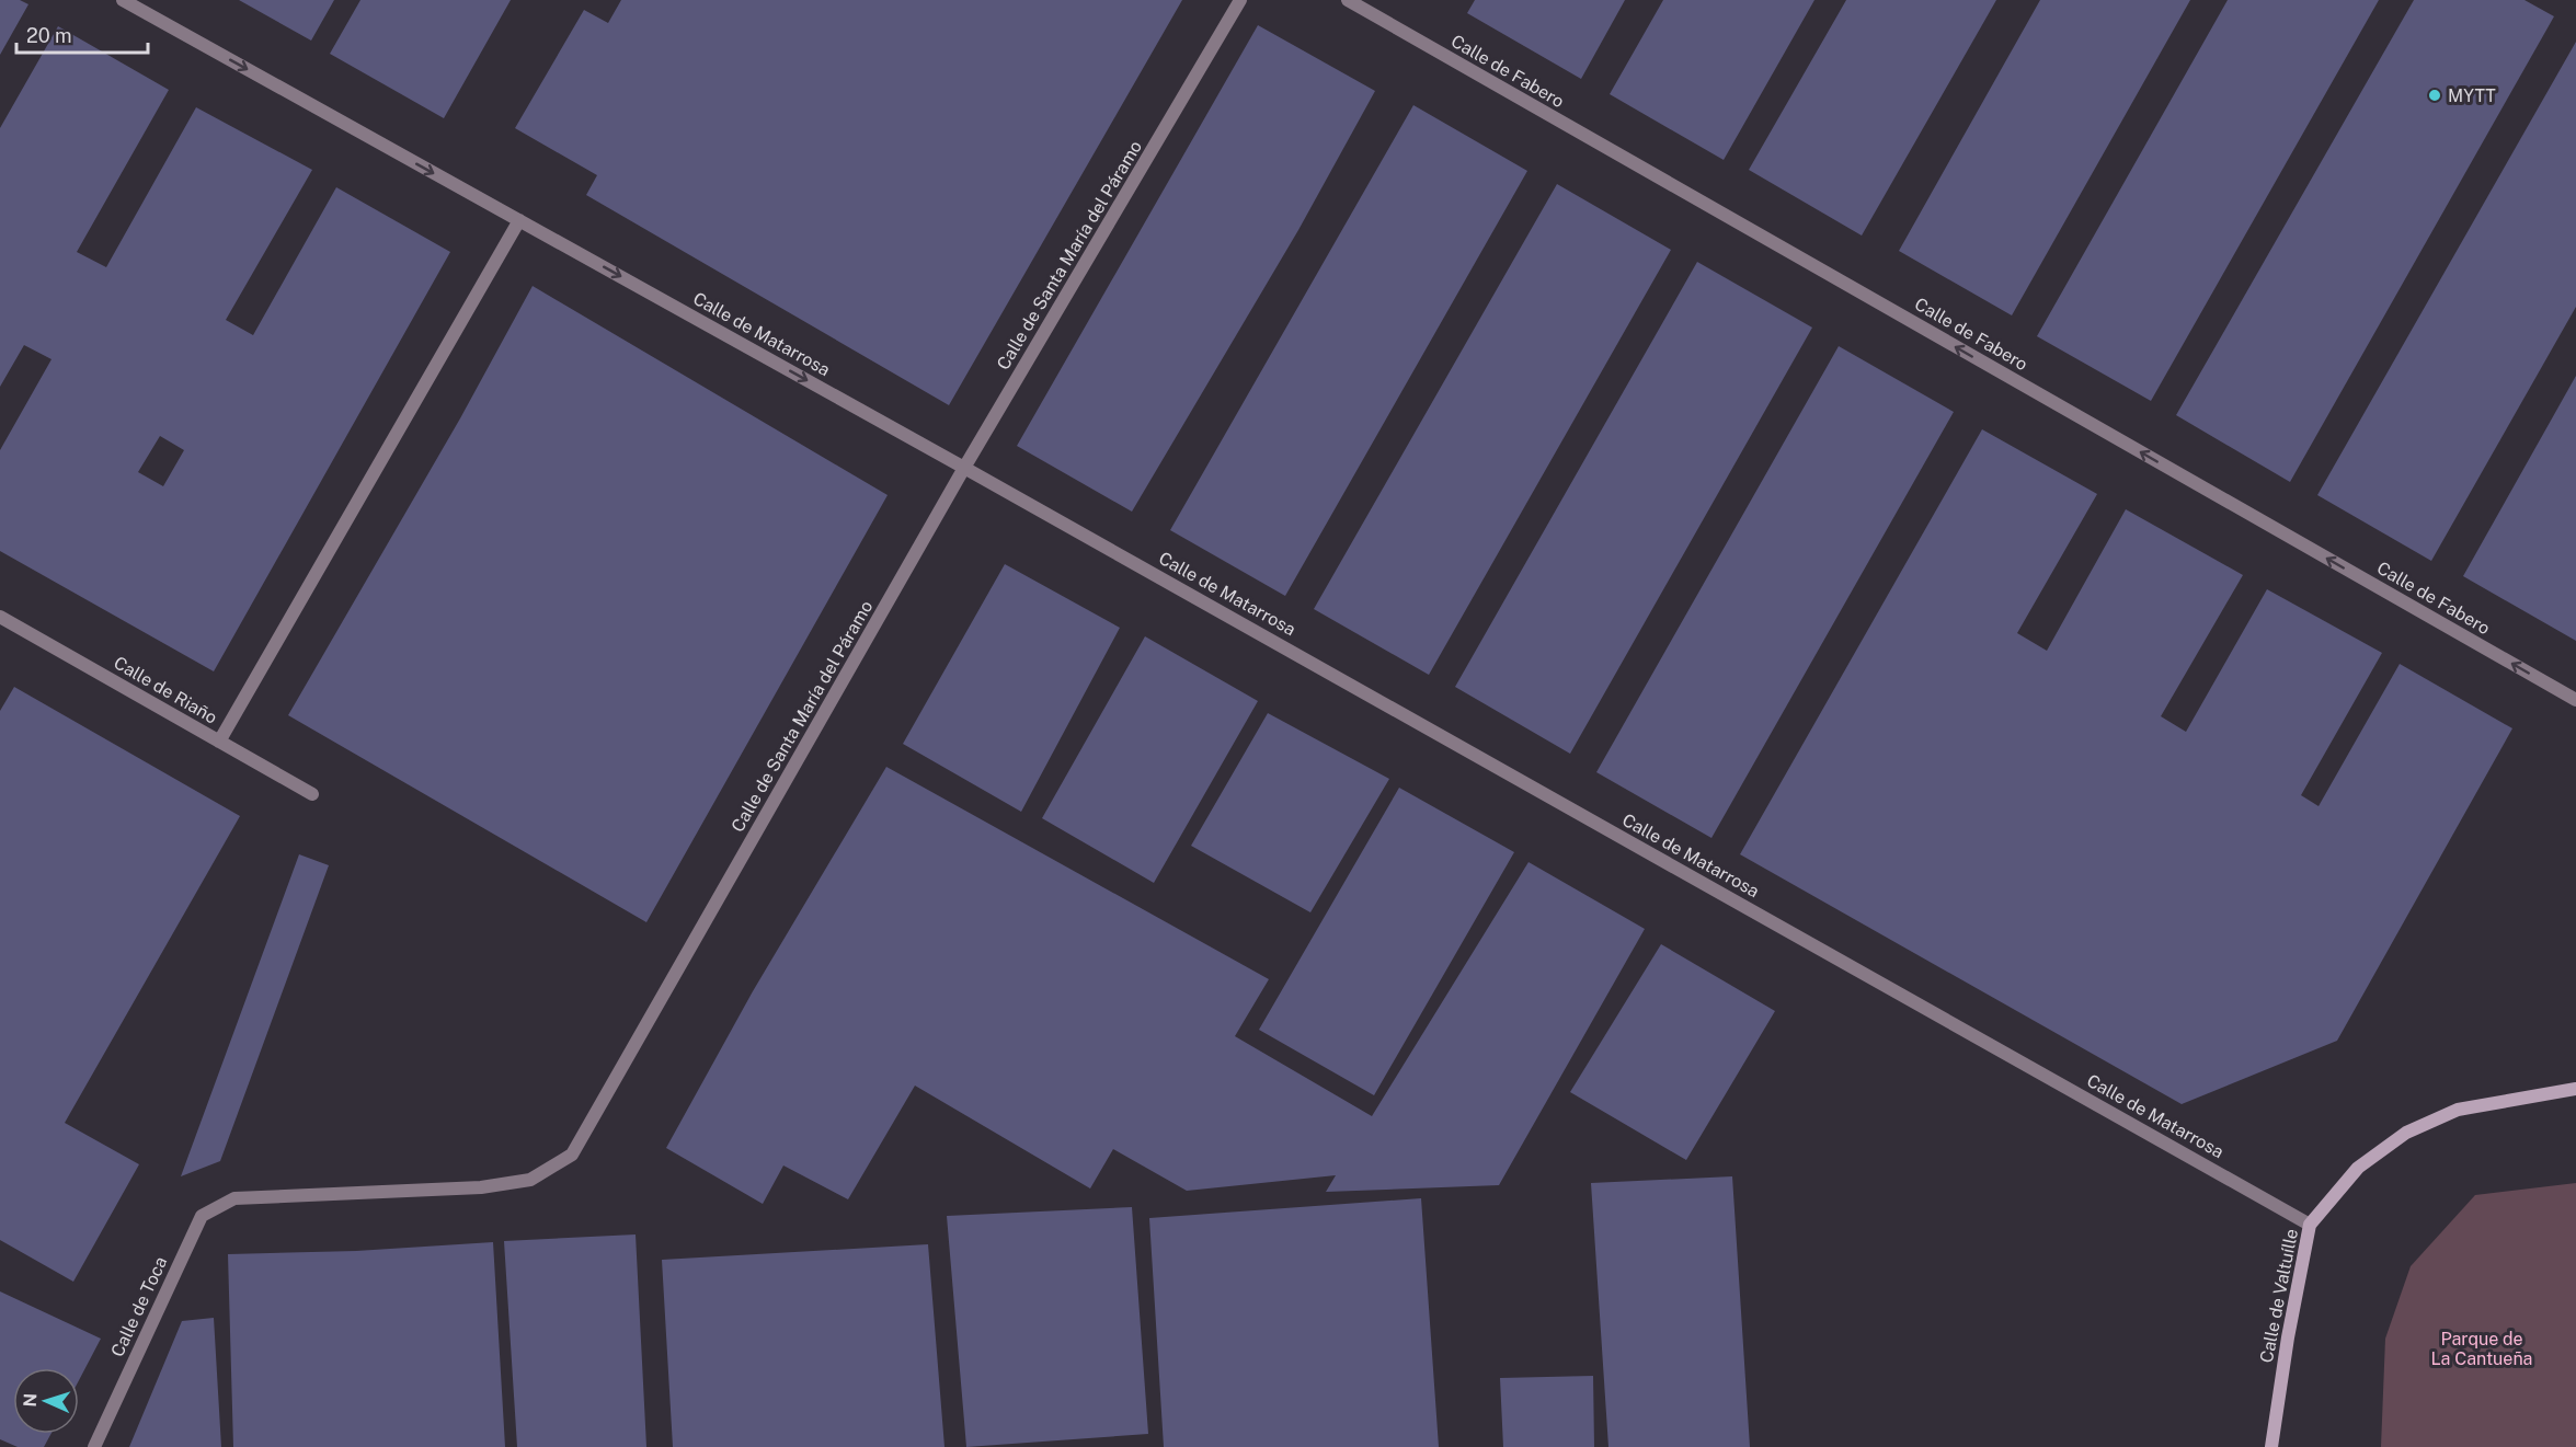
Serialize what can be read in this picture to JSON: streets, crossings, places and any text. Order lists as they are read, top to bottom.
{
  "streets": {
    "street": [
      "Calle de Fabero",
      "Calle de Santa María del Páramo",
      "Calle de Matarrosa",
      "Calle de Riaño",
      "Calle de Valtuílle",
      "Calle de Toca"
    ]
  },
  "crossings": [
    ["Calle de Santa María del Páramo", "Calle de Matarrosa"],
    ["Calle de Santa María del Páramo", "Calle de Toca"],
    ["Calle de Matarrosa", "Calle de Valtuílle"]
  ],
  "one_way": ["Calle de Fabero", "Calle de Matarrosa"],
  "parks": ["Parque de La Cantueña"],
  "places": ["MYTT"],
  "scale_bar": "20 m",
  "north": "left"
}
